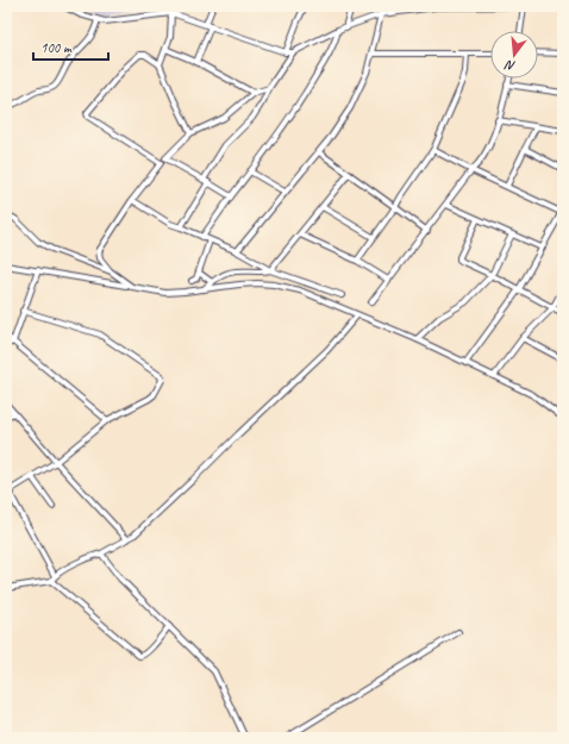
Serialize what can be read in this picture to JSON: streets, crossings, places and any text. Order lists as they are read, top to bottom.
{
  "scale_bar": "100 m",
  "north": "bottom"
}
